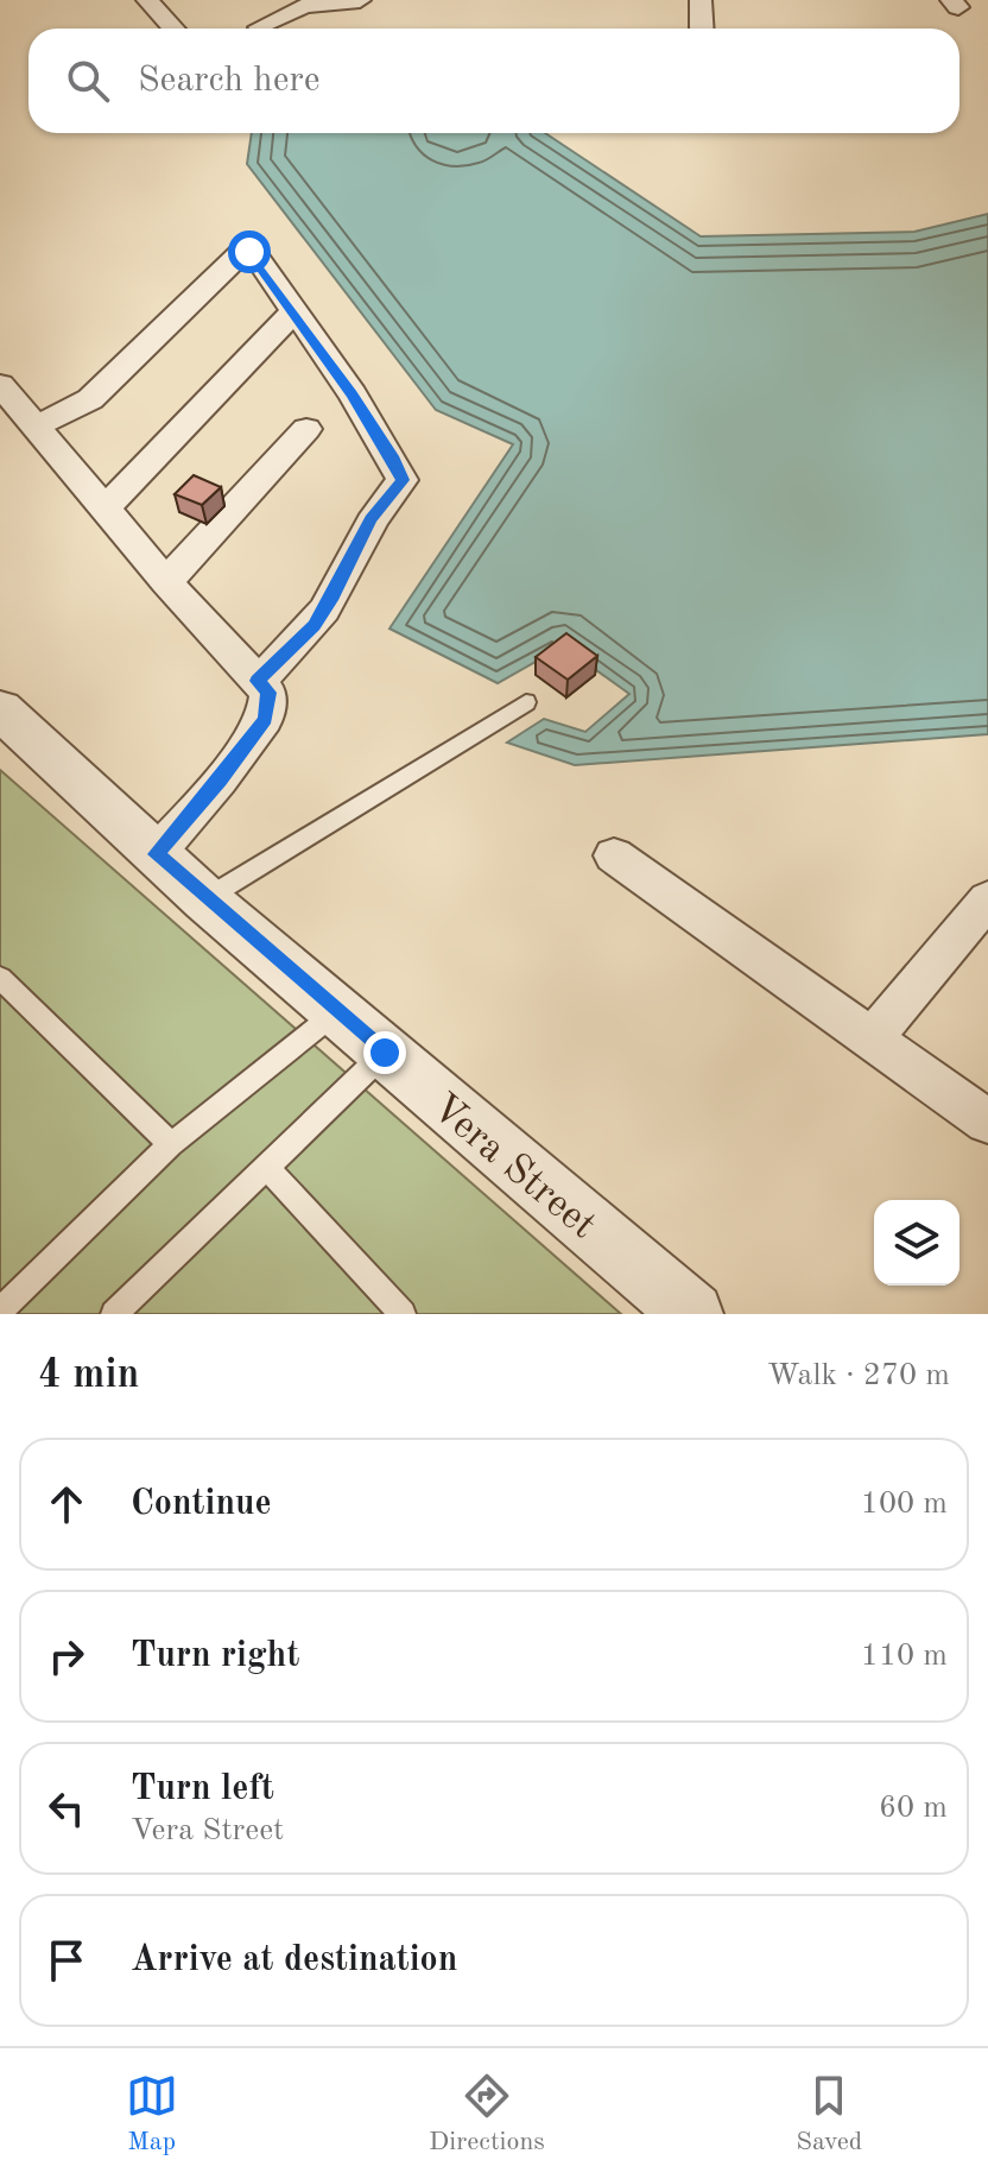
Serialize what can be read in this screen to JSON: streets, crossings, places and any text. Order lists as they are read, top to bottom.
{
  "streets": {
    "street": ["Vera Street"]
  },
  "page": {
    "search": "Search here",
    "heading": ["4 min", "Walk · 270 m"],
    "list": [
      ["Continue", "100 m"],
      ["Turn right", "110 m"],
      ["Turn left", "Vera Street", "60 m"],
      "Arrive at destination"
    ],
    "nav": ["Map", "Directions", "Saved"]
  }
}
